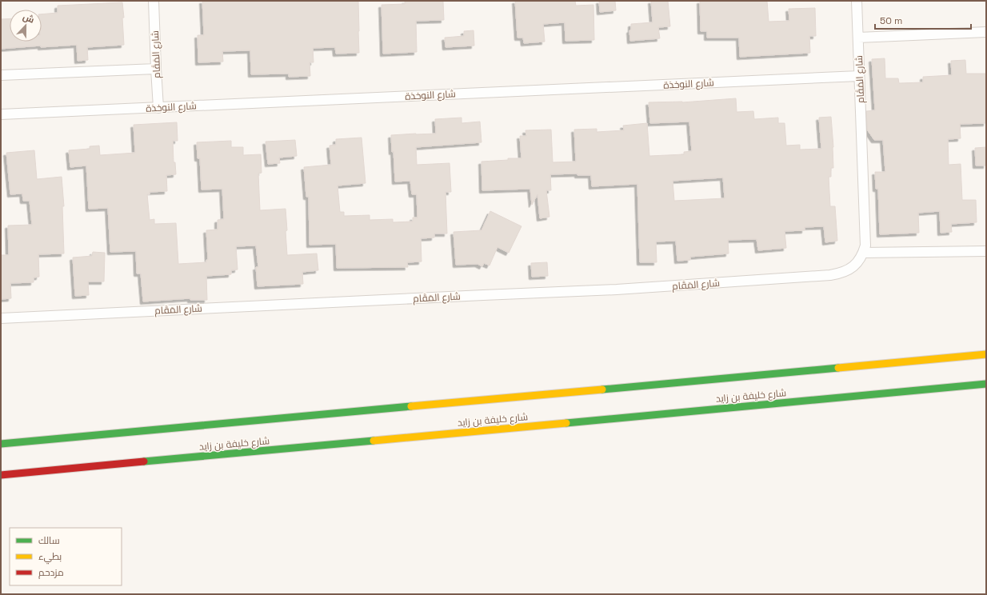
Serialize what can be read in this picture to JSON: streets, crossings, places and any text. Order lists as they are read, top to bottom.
{
  "streets": {
    "highway": ["شارع خليفة بن زايد"],
    "street": ["شارع المَقَام", "شارع النوخذة"]
  },
  "crossings": [
    ["شارع المَقَام", "شارع النوخذة"]
  ],
  "legend": ["سالك", "بطيء", "مزدحم"],
  "scale_bar": "50 m",
  "north": "top"
}
